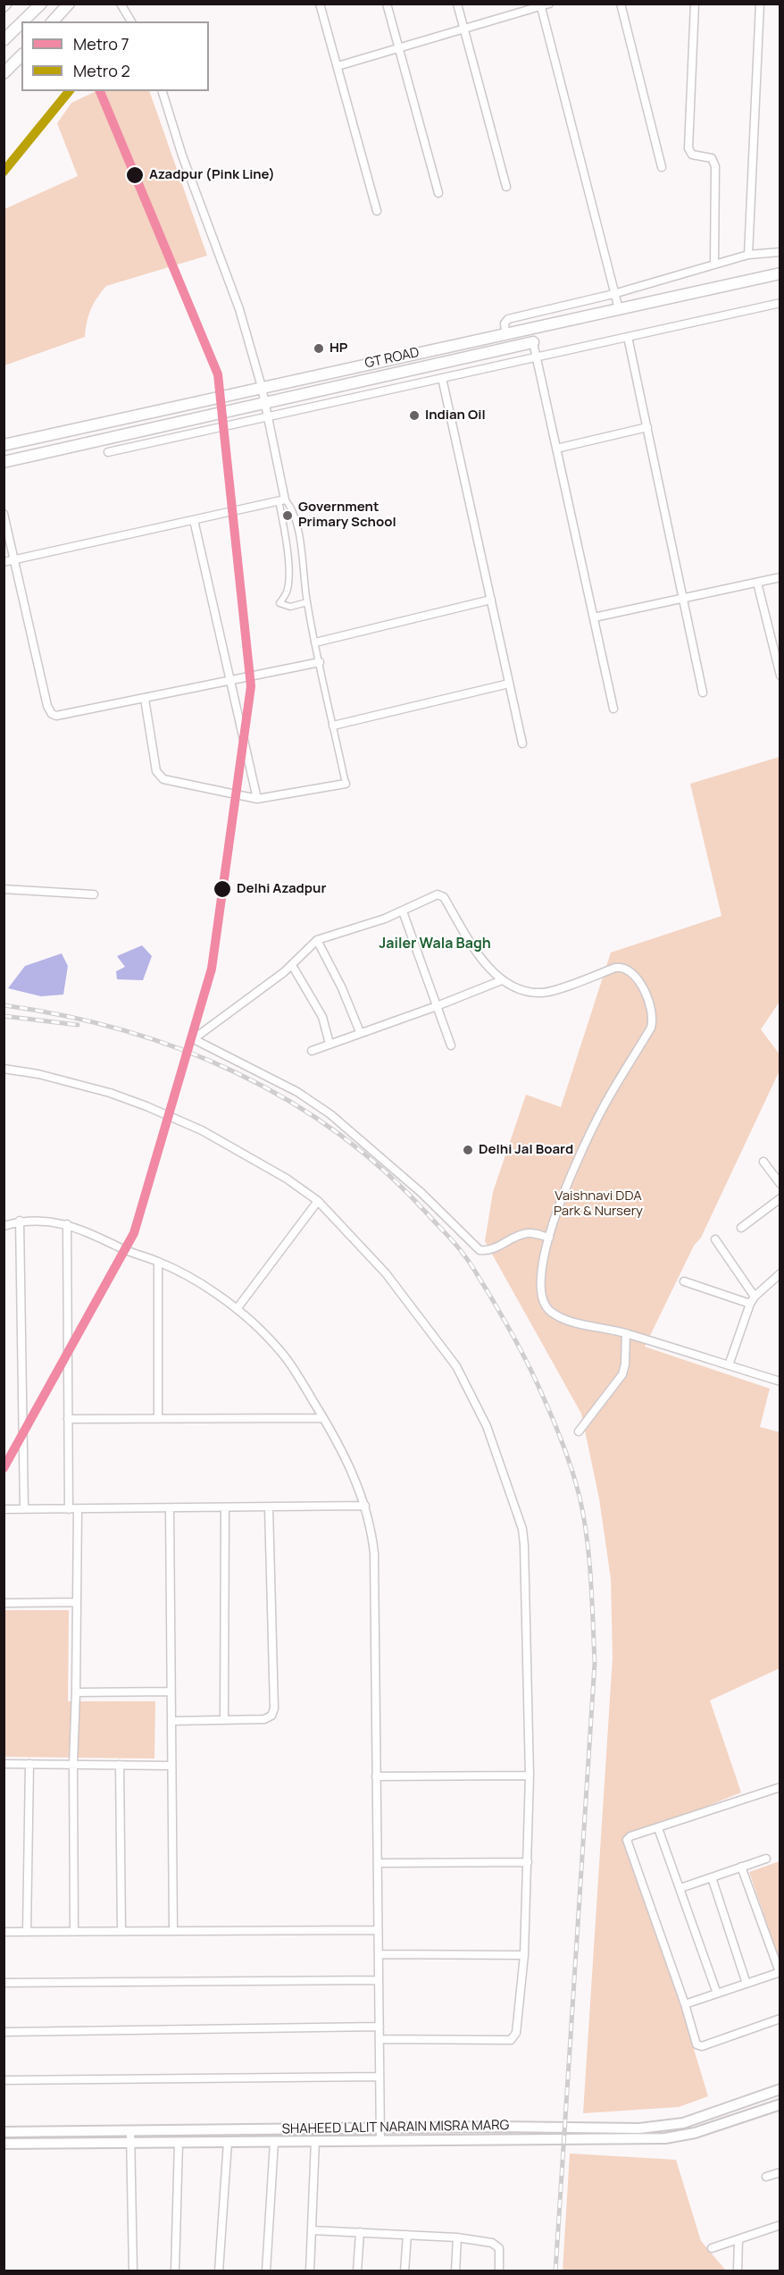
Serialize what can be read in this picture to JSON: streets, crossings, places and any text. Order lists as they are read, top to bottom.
{
  "streets": {
    "main road": ["GT ROAD"],
    "street": ["SHAHEED LALIT NARAIN MISRA MARG"]
  },
  "districts": ["Jailer Wala Bagh"],
  "parks": ["Vaishnavi DDA Park & Nursery"],
  "places": [
    "Azadpur (Pink Line)",
    "HP",
    "Indian Oil",
    "Government Primary School",
    "Delhi Azadpur",
    "Delhi Jal Board"
  ],
  "lines": ["metro line 7", "metro line 2"],
  "legend": ["Metro 7", "Metro 2"]
}
